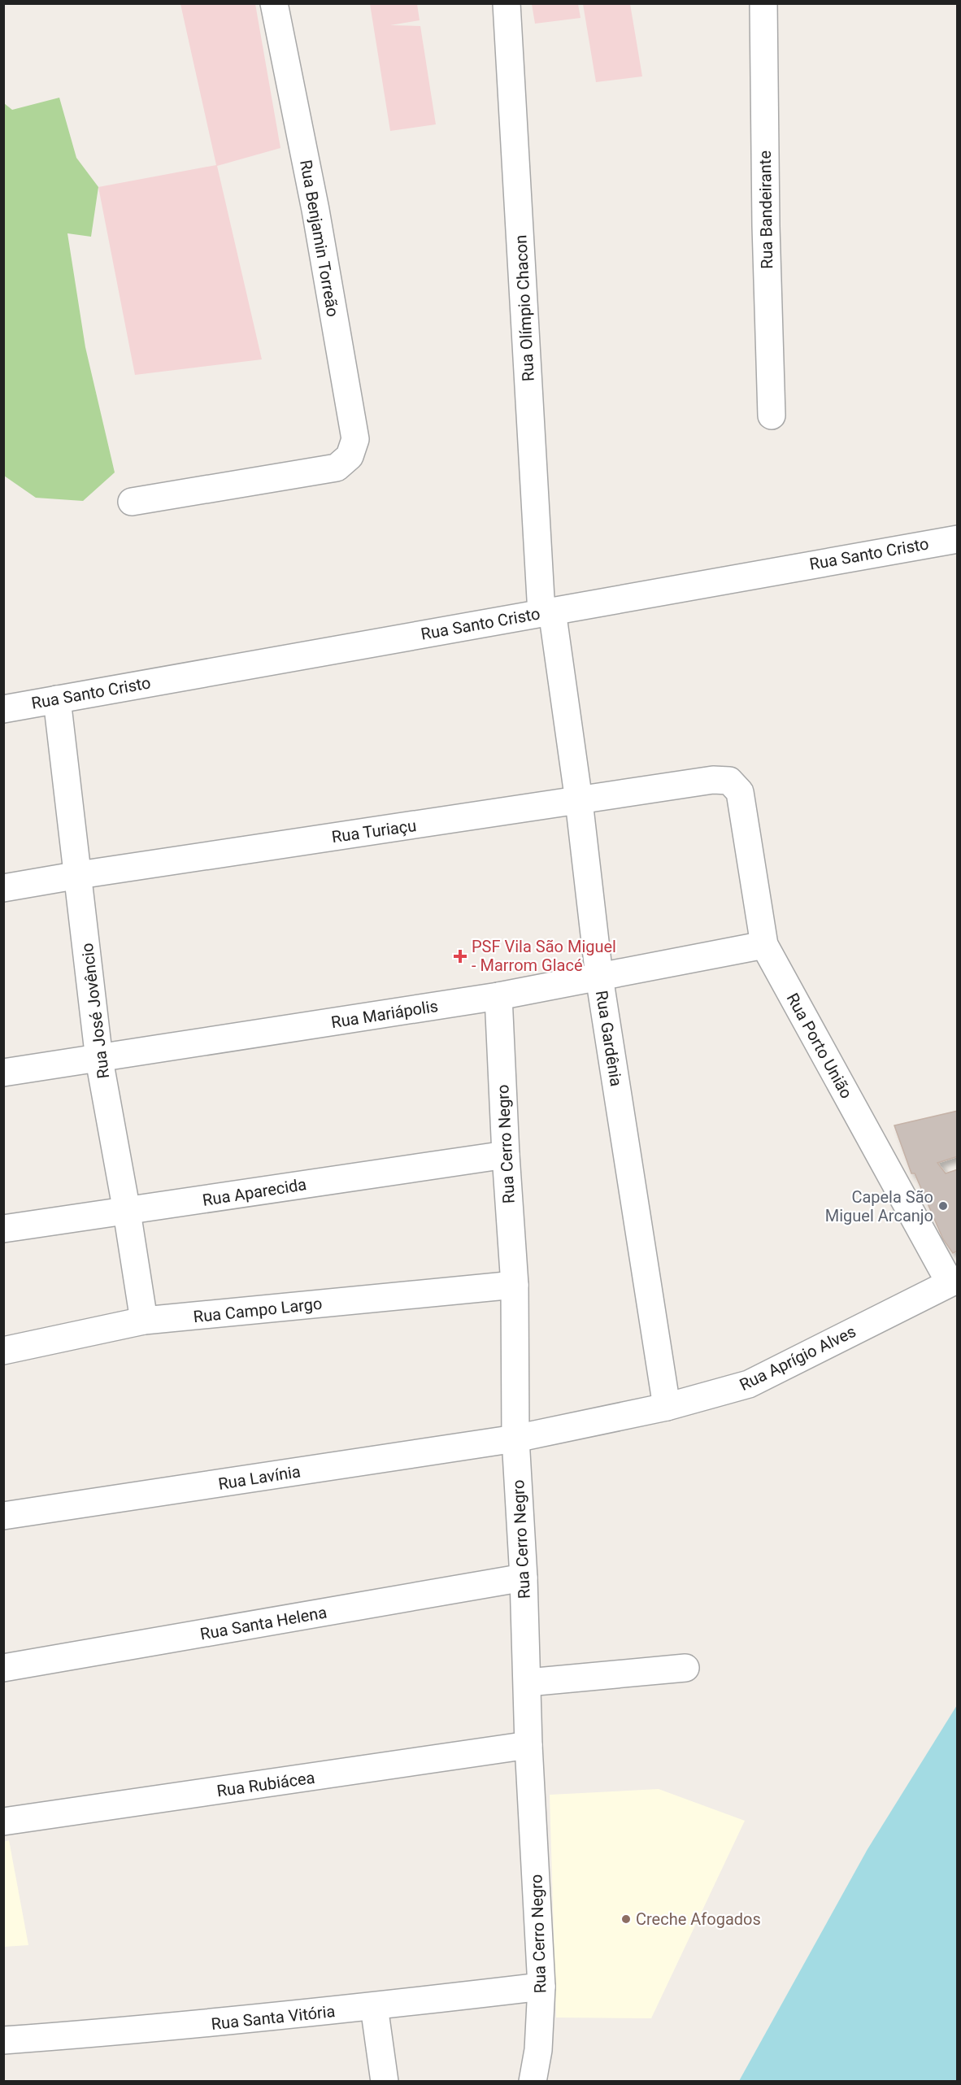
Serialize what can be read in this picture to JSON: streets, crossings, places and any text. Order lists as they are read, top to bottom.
{
  "streets": {
    "street": [
      "Rua Bandeirante",
      "Rua Benjamin Torreão",
      "Rua Olímpio Chacon",
      "Rua Santo Cristo",
      "Rua Turiaçu",
      "Rua José Jovêncio",
      "Rua Mariápolis",
      "Rua Gardênia",
      "Rua Porto União",
      "Rua Cerro Negro",
      "Rua Aparecida",
      "Rua Campo Largo",
      "Rua Aprígio Alves",
      "Rua Lavínia",
      "Rua Santa Helena",
      "Rua Rubiácea",
      "Rua Santa Vitória"
    ]
  },
  "crossings": [
    ["Rua Olímpio Chacon", "Rua Santo Cristo"],
    ["Rua Olímpio Chacon", "Rua Gardênia"],
    ["Rua Santo Cristo", "Rua José Jovêncio"],
    ["Rua Santo Cristo", "Rua Gardênia"],
    ["Rua Turiaçu", "Rua José Jovêncio"],
    ["Rua Turiaçu", "Rua Gardênia"],
    ["Rua Turiaçu", "Rua Porto União"],
    ["Rua José Jovêncio", "Rua Mariápolis"],
    ["Rua José Jovêncio", "Rua Aparecida"],
    ["Rua José Jovêncio", "Rua Campo Largo"],
    ["Rua Mariápolis", "Rua Gardênia"],
    ["Rua Mariápolis", "Rua Porto União"],
    ["Rua Mariápolis", "Rua Cerro Negro"],
    ["Rua Gardênia", "Rua Aprígio Alves"],
    ["Rua Porto União", "Rua Aprígio Alves"],
    ["Rua Cerro Negro", "Rua Aparecida"],
    ["Rua Cerro Negro", "Rua Campo Largo"],
    ["Rua Cerro Negro", "Rua Aprígio Alves"],
    ["Rua Cerro Negro", "Rua Lavínia"],
    ["Rua Cerro Negro", "Rua Santa Helena"],
    ["Rua Cerro Negro", "Rua Rubiácea"],
    ["Rua Cerro Negro", "Rua Santa Vitória"],
    ["Rua Aprígio Alves", "Rua Lavínia"]
  ],
  "places": {
    "health": ["PSF Vila São Miguel - Marrom Glacé"],
    "other": ["Capela São Miguel Arcanjo", "Creche Afogados"]
  }
}
